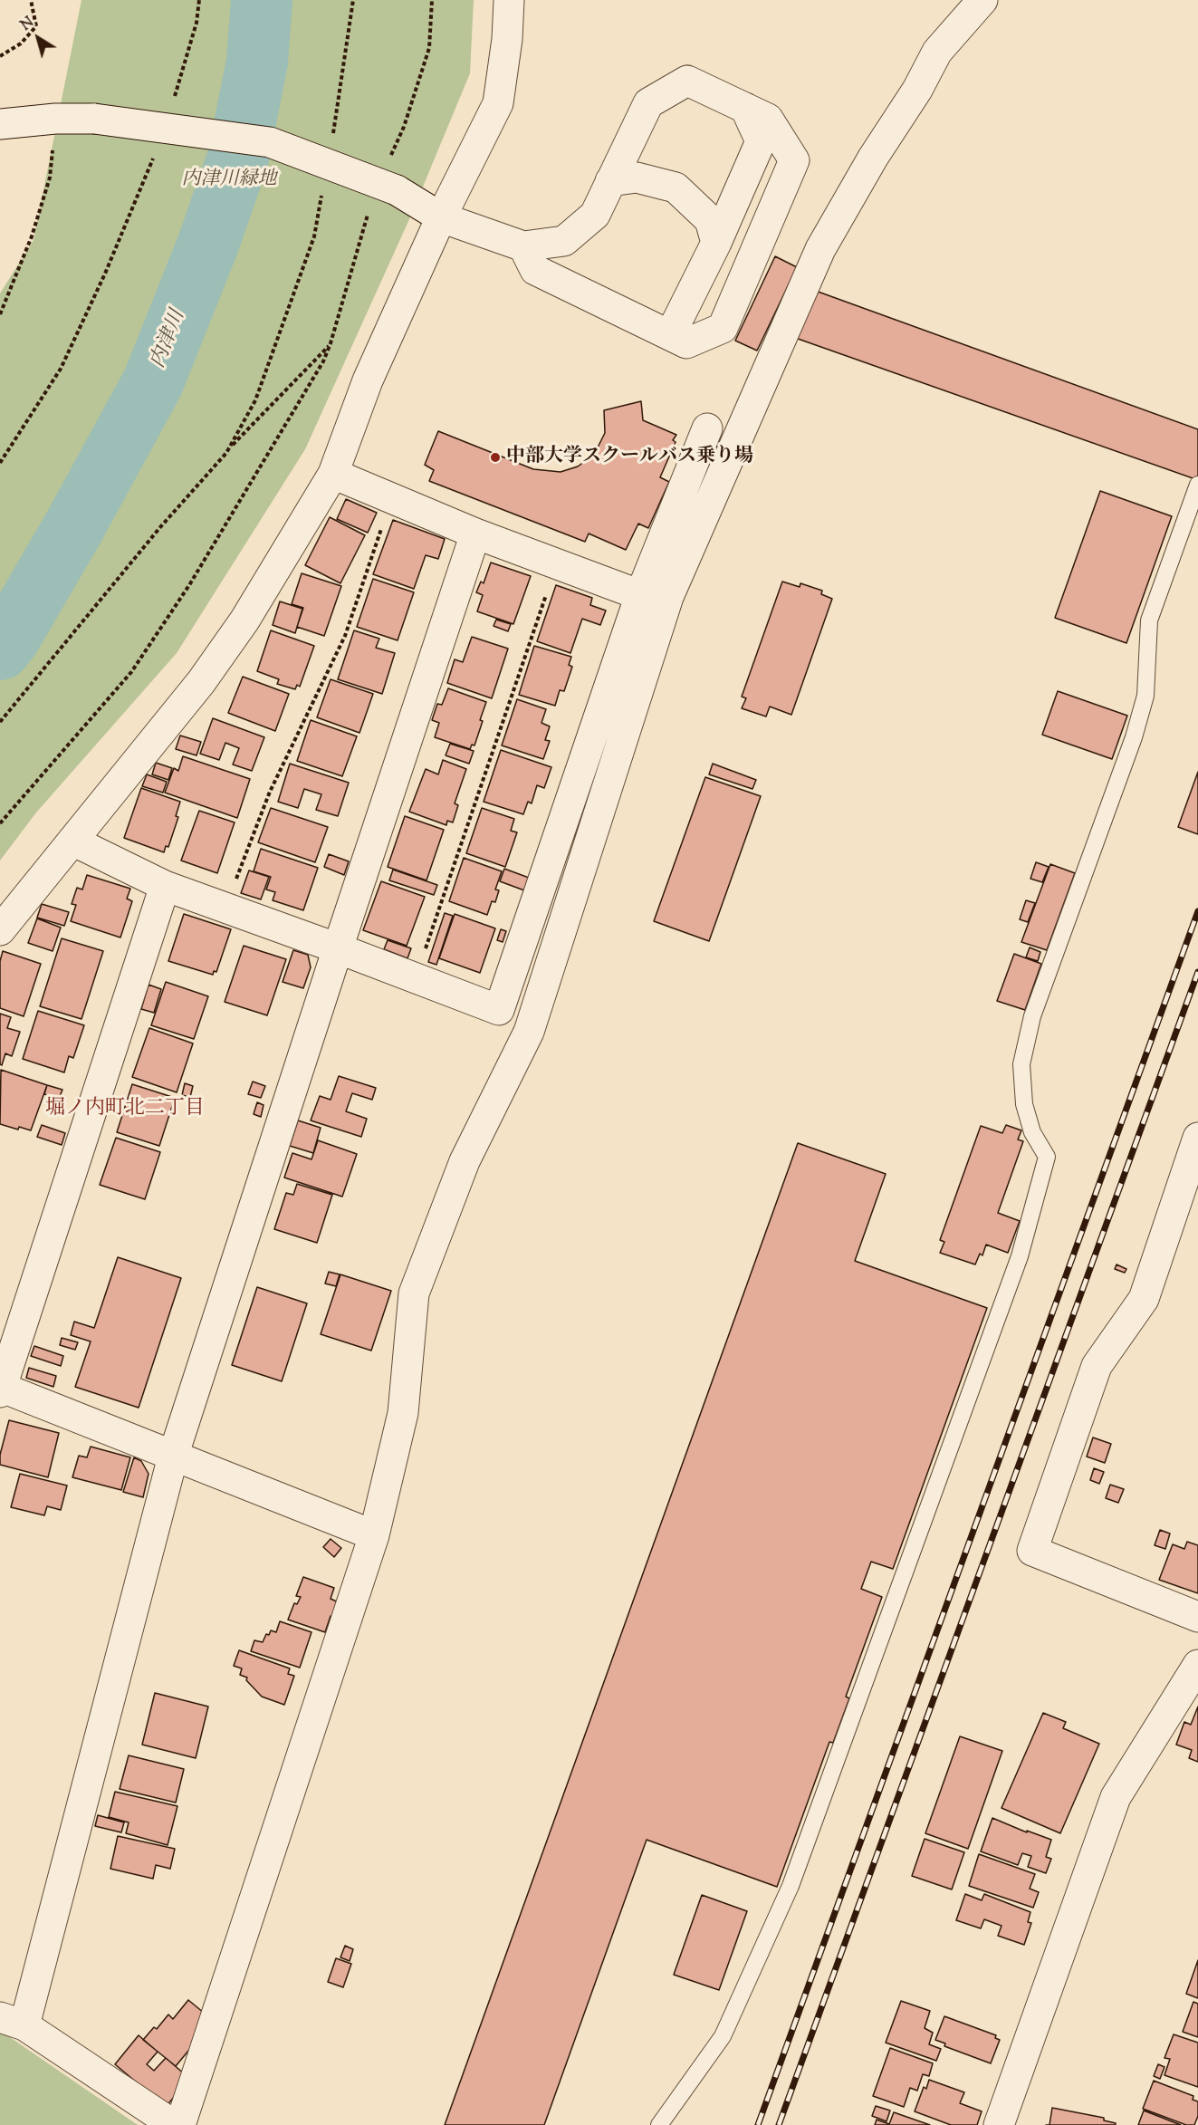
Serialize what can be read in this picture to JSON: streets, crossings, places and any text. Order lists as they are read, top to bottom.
{
  "districts": ["堀ノ内町北二丁目"],
  "water": ["内津川"],
  "parks": ["内津川緑地"],
  "places": ["中部大学スクールバス乗り場"],
  "north": "top left"
}
